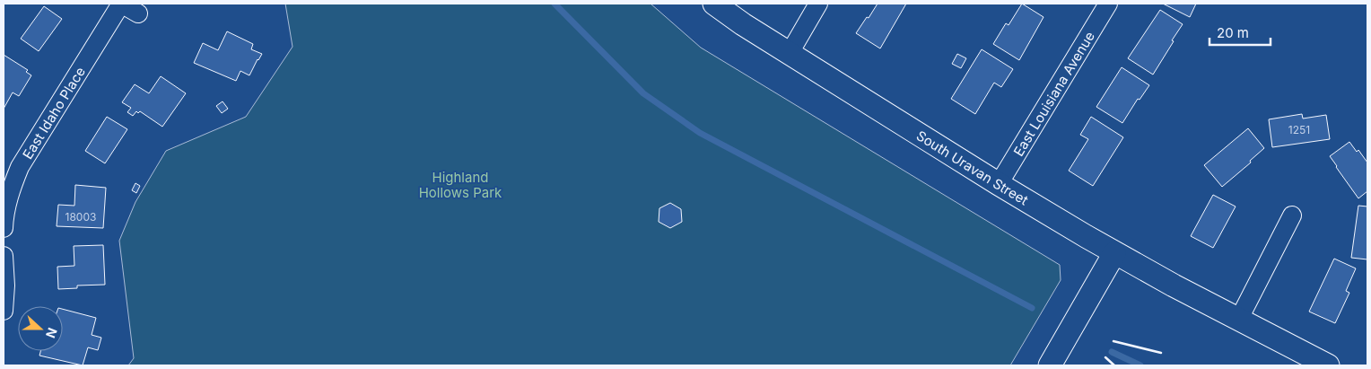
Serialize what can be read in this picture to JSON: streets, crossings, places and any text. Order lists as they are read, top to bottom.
{
  "streets": {
    "street": ["East Louisiana Avenue", "East Idaho Place", "South Uravan Street"]
  },
  "crossings": [
    ["East Louisiana Avenue", "South Uravan Street"]
  ],
  "parks": ["Highland Hollows Park"],
  "house_numbers": ["1251", "18003"],
  "scale_bar": "20 m",
  "north": "right"
}
